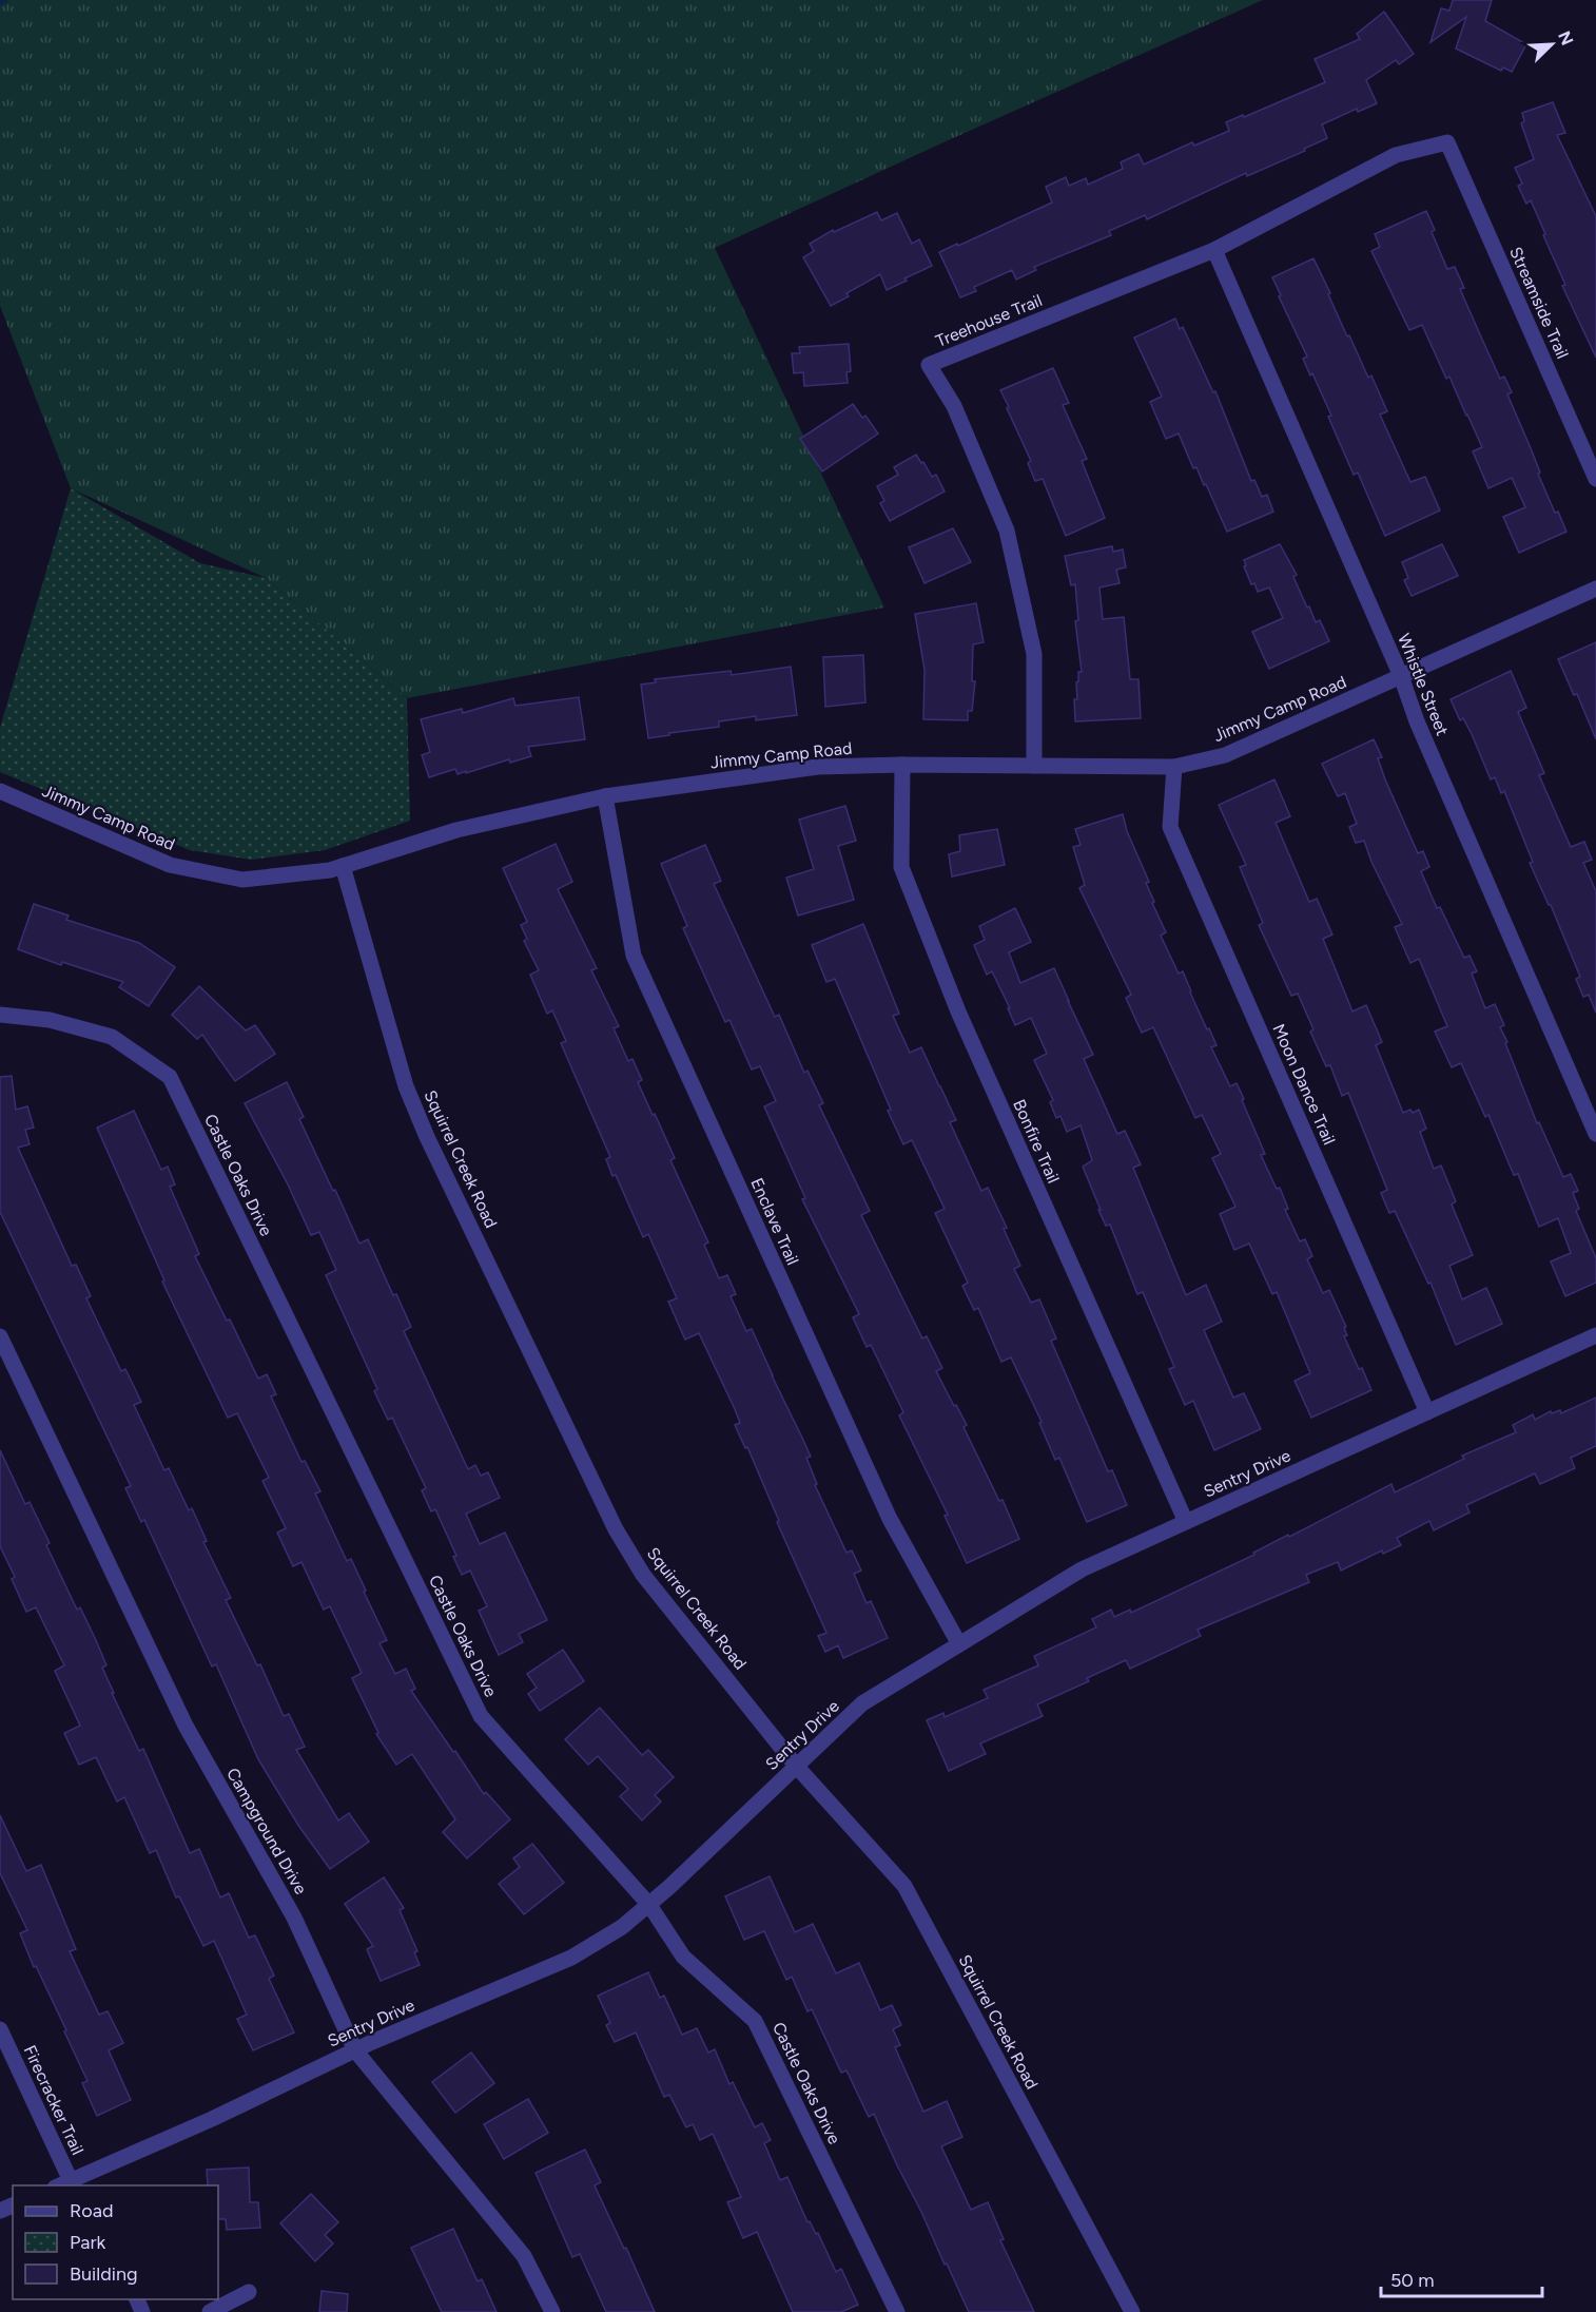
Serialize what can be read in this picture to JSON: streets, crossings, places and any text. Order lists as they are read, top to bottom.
{
  "streets": {
    "street": [
      "Streamside Trail",
      "Treehouse Trail",
      "Whistle Street",
      "Jimmy Camp Road",
      "Moon Dance Trail",
      "Bonfire Trail",
      "Squirrel Creek Road",
      "Castle Oaks Drive",
      "Enclave Trail",
      "Sentry Drive",
      "Campground Drive",
      "Firecracker Trail"
    ]
  },
  "crossings": [
    ["Streamside Trail", "Treehouse Trail"],
    ["Treehouse Trail", "Whistle Street"],
    ["Treehouse Trail", "Jimmy Camp Road"],
    ["Whistle Street", "Jimmy Camp Road"],
    ["Jimmy Camp Road", "Moon Dance Trail"],
    ["Jimmy Camp Road", "Bonfire Trail"],
    ["Jimmy Camp Road", "Squirrel Creek Road"],
    ["Jimmy Camp Road", "Enclave Trail"],
    ["Moon Dance Trail", "Sentry Drive"],
    ["Bonfire Trail", "Sentry Drive"],
    ["Squirrel Creek Road", "Sentry Drive"],
    ["Castle Oaks Drive", "Sentry Drive"],
    ["Enclave Trail", "Sentry Drive"],
    ["Sentry Drive", "Campground Drive"],
    ["Sentry Drive", "Firecracker Trail"]
  ],
  "legend": ["Road", "Park", "Building"],
  "scale_bar": "50 m",
  "north": "top right"
}
